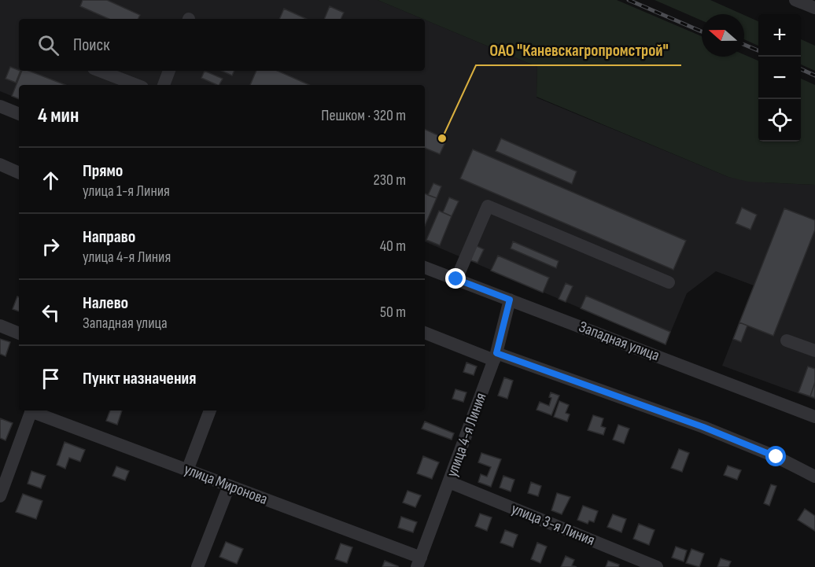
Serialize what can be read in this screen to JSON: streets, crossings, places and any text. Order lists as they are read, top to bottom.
{
  "streets": {
    "street": [
      "Западная улица",
      "улица 4-я Линия",
      "улица Миронова",
      "улица 3-я Линия"
    ]
  },
  "crossings": [
    ["Западная улица", "улица 4-я Линия"],
    ["улица 4-я Линия", "улица Миронова"],
    ["улица 4-я Линия", "улица 3-я Линия"]
  ],
  "places": ["ОАО \"Каневскагропромстрой\""],
  "north": "left",
  "page": {
    "map_buttons": ["+", "−"],
    "search": "Поиск",
    "heading": ["4 мин", "Пешком · 320 m"],
    "list": [
      ["Прямо", "улица 1-я Линия", "230 m"],
      ["Направо", "улица 4-я Линия", "40 m"],
      ["Налево", "Западная улица", "50 m"],
      "Пункт назначения"
    ]
  }
}
